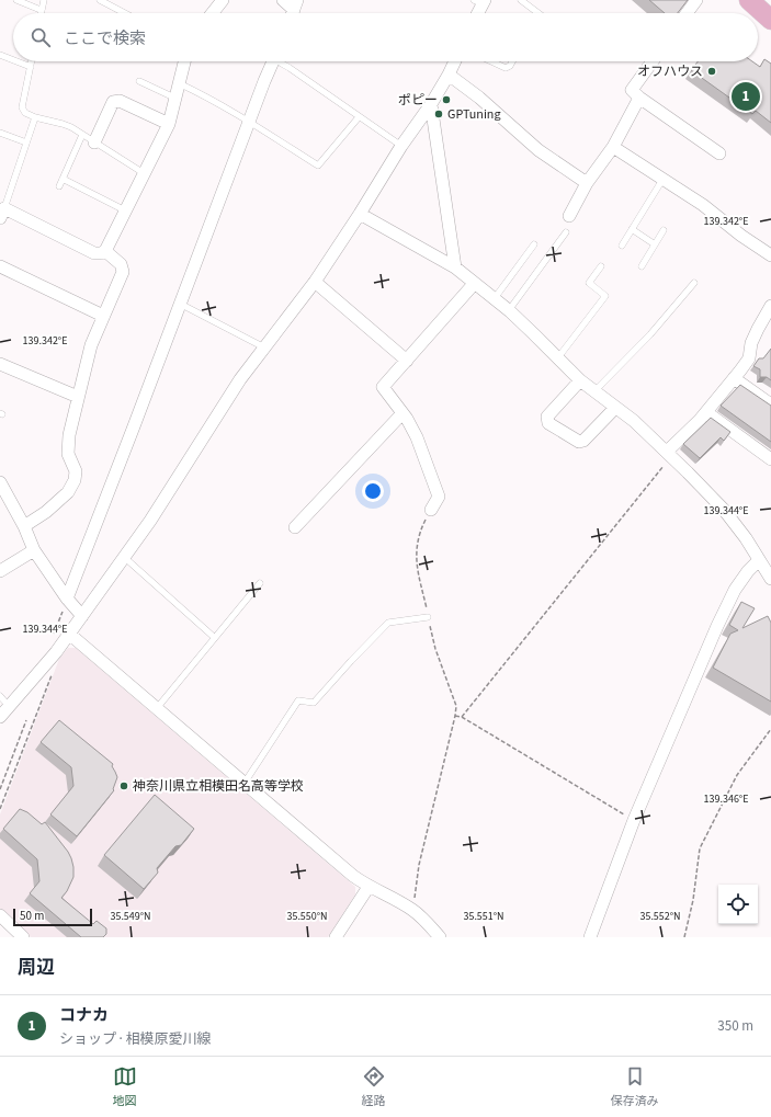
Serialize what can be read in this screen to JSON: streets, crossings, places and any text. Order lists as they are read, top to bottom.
{
  "places": [
    "オフハウス",
    "ポピー",
    "GPTuning",
    "神奈川県立相模田名高等学校"
  ],
  "scale_bar": "50 m",
  "page": {
    "search": "ここで検索",
    "pins": "1",
    "scale": "50 m",
    "heading": "周辺",
    "list": [
      {
        "mark": "1",
        "name": "コナカ",
        "note": "ショップ · 相模原愛川線",
        "value": "350 m"
      }
    ],
    "nav": ["地図", "経路", "保存済み"]
  },
  "coordinates": [
    "139.342°E",
    "139.344°E",
    "139.346°E",
    "35.549°N",
    "35.550°N",
    "35.551°N",
    "35.552°N"
  ]
}
